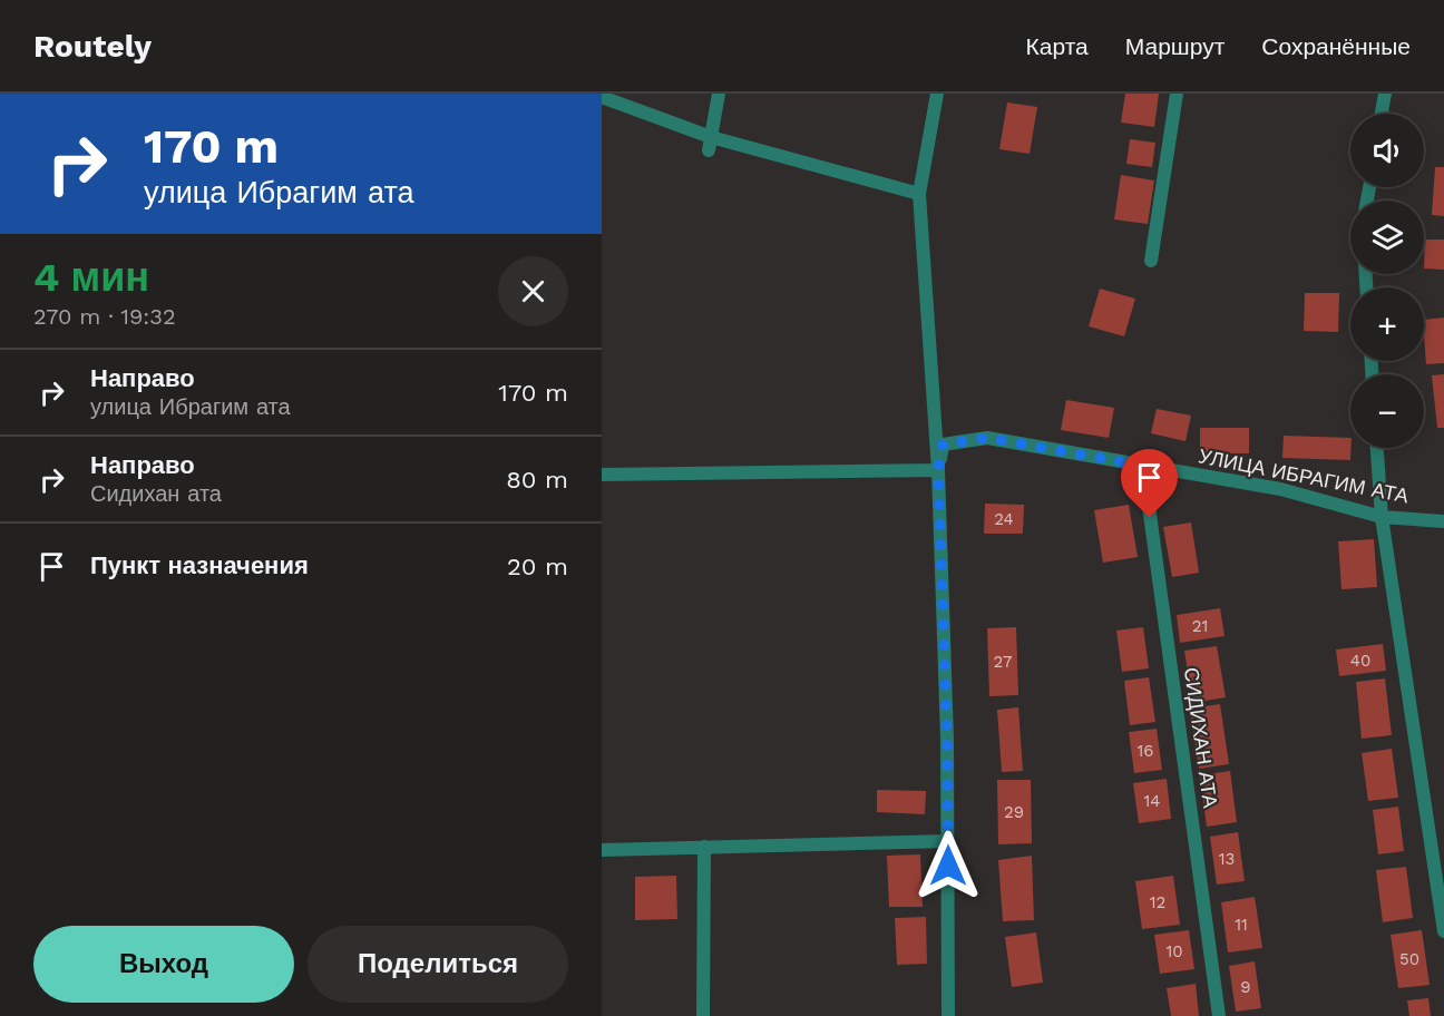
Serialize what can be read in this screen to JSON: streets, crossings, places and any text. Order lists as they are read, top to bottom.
{
  "streets": {
    "street": ["УЛИЦА ИБРАГИМ АТА", "СИДИХАН АТА"]
  },
  "crossings": [
    ["УЛИЦА ИБРАГИМ АТА", "СИДИХАН АТА"]
  ],
  "house_numbers": [
    "24",
    "21",
    "40",
    "27",
    "16",
    "14",
    "29",
    "13",
    "12",
    "11",
    "10",
    "50",
    "9"
  ],
  "page": {
    "header": "Routely",
    "nav": ["Карта", "Маршрут", "Сохранённые"],
    "turn": ["170 m", "улица Ибрагим ата"],
    "map_buttons": ["+", "−"],
    "heading": ["4 мин", "270 m · 19:32"],
    "list": [
      {
        "name": "Направо",
        "note": "улица Ибрагим ата",
        "value": "170 m"
      },
      {
        "name": "Направо",
        "note": "Сидихан ата",
        "value": "80 m"
      },
      {
        "name": "Пункт назначения",
        "value": "20 m"
      }
    ],
    "buttons": ["Выход", "Поделиться"]
  }
}
